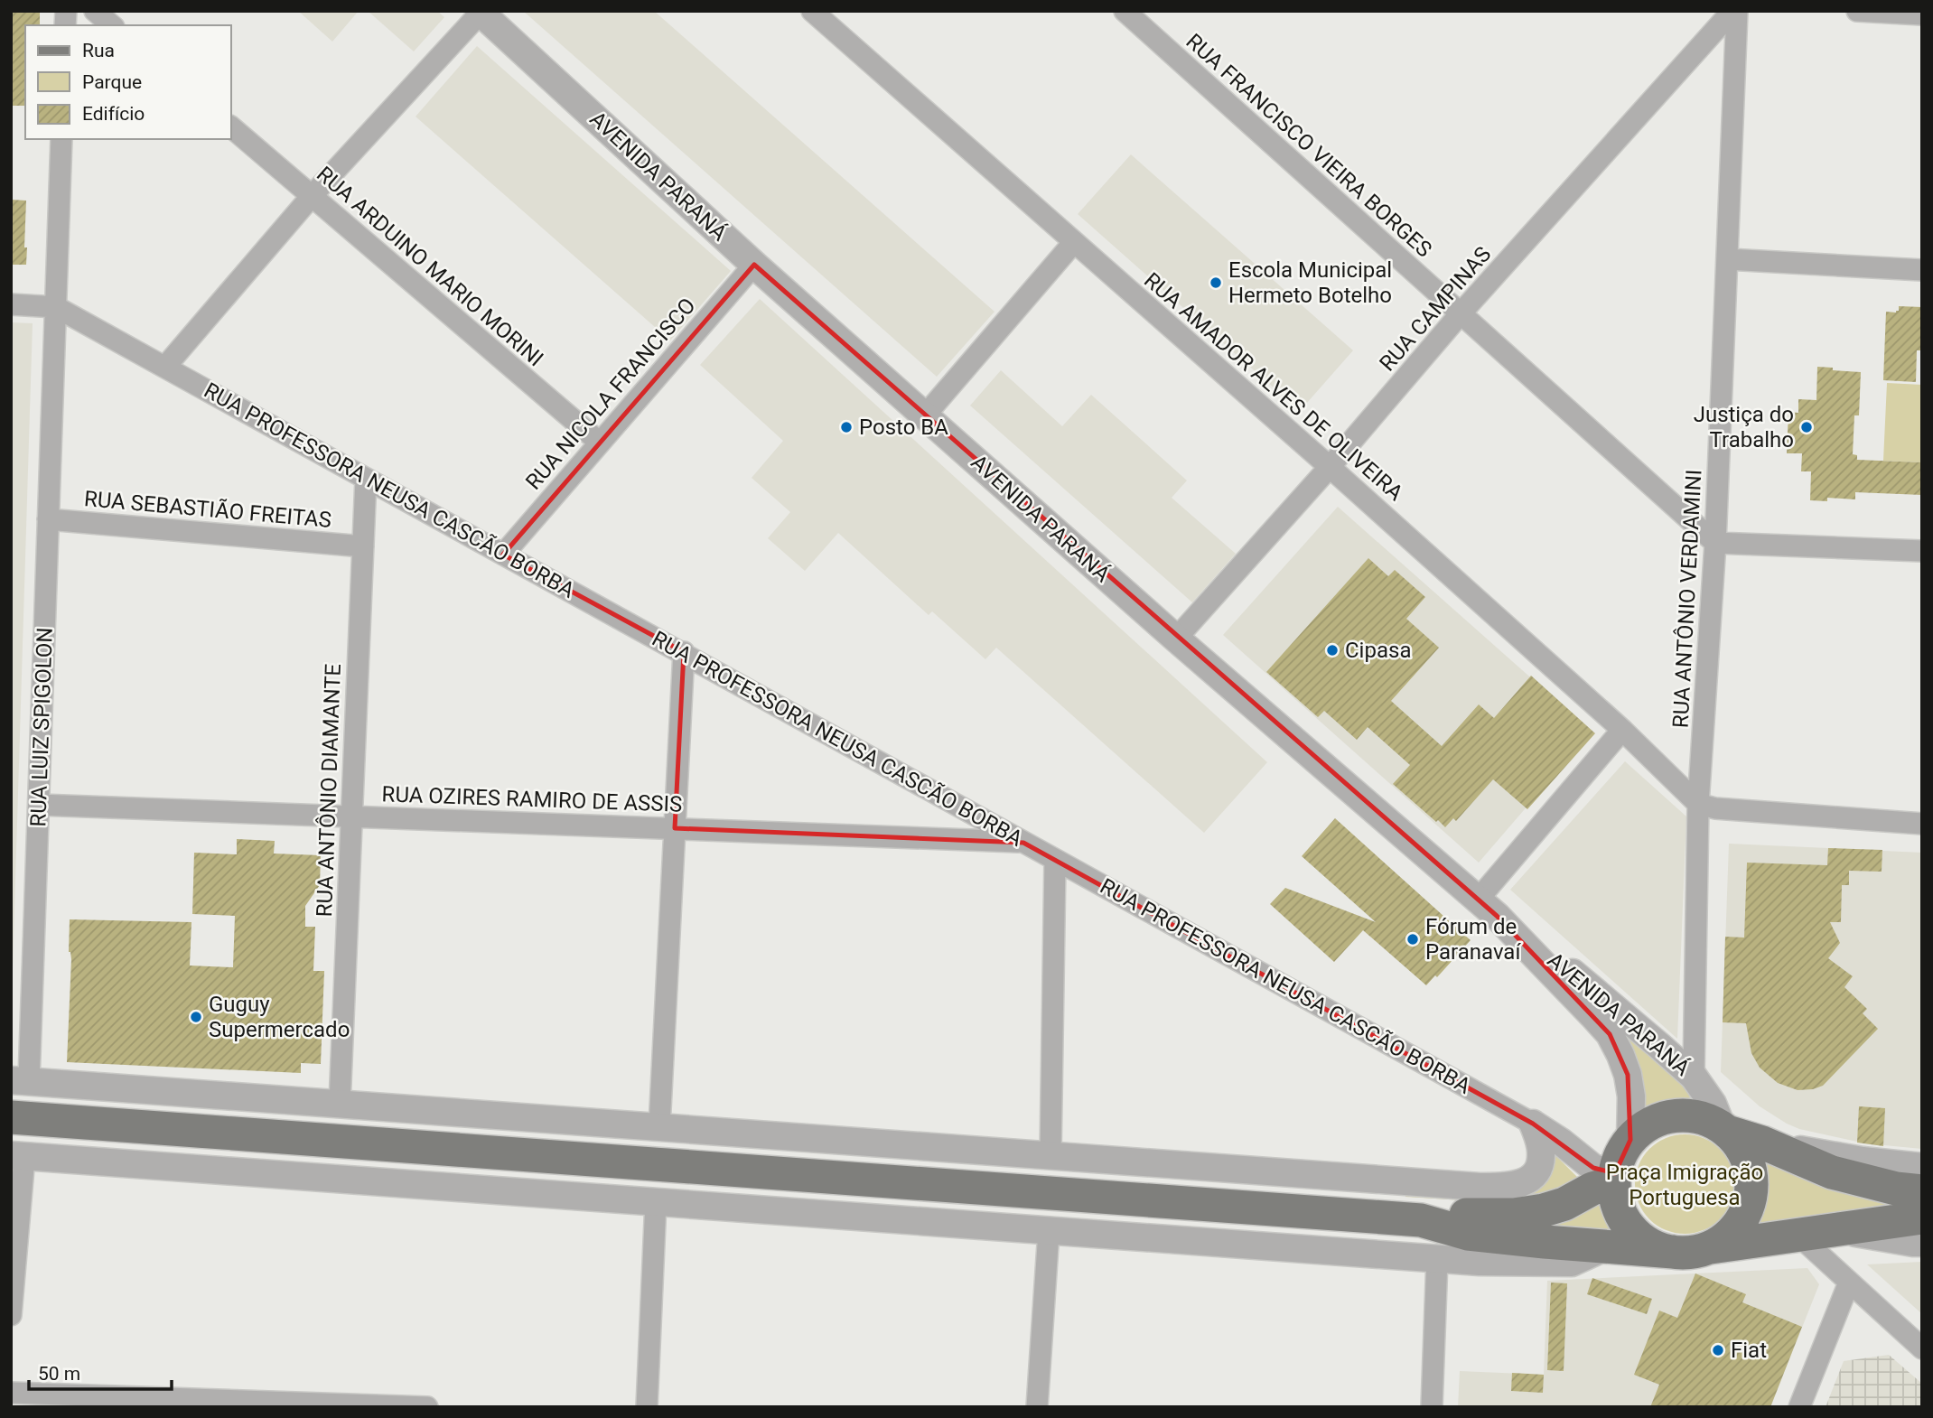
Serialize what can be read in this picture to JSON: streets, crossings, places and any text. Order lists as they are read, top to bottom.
{
  "streets": {
    "street": [
      "RUA FRANCISCO VIEIRA BORGES",
      "AVENIDA PARANÁ",
      "RUA ARDUINO MARIO MORINI",
      "RUA CAMPINAS",
      "RUA AMADOR ALVES DE OLIVEIRA",
      "RUA NICOLA FRANCISCO",
      "RUA PROFESSORA NEUSA CASCÃO BORBA",
      "RUA SEBASTIÃO FREITAS",
      "RUA ANTÔNIO VERDAMINI",
      "RUA LUIZ SPIGOLON",
      "RUA ANTÔNIO DIAMANTE",
      "RUA OZIRES RAMIRO DE ASSIS"
    ]
  },
  "crossings": [
    ["RUA FRANCISCO VIEIRA BORGES", "RUA CAMPINAS"],
    ["RUA FRANCISCO VIEIRA BORGES", "RUA ANTÔNIO VERDAMINI"],
    ["AVENIDA PARANÁ", "RUA CAMPINAS"],
    ["AVENIDA PARANÁ", "RUA NICOLA FRANCISCO"],
    ["AVENIDA PARANÁ", "RUA PROFESSORA NEUSA CASCÃO BORBA"],
    ["AVENIDA PARANÁ", "RUA ANTÔNIO VERDAMINI"],
    ["RUA ARDUINO MARIO MORINI", "RUA NICOLA FRANCISCO"],
    ["RUA CAMPINAS", "RUA AMADOR ALVES DE OLIVEIRA"],
    ["RUA AMADOR ALVES DE OLIVEIRA", "RUA ANTÔNIO VERDAMINI"],
    ["RUA NICOLA FRANCISCO", "RUA PROFESSORA NEUSA CASCÃO BORBA"],
    ["RUA PROFESSORA NEUSA CASCÃO BORBA", "RUA LUIZ SPIGOLON"],
    ["RUA PROFESSORA NEUSA CASCÃO BORBA", "RUA ANTÔNIO DIAMANTE"],
    ["RUA PROFESSORA NEUSA CASCÃO BORBA", "RUA OZIRES RAMIRO DE ASSIS"],
    ["RUA SEBASTIÃO FREITAS", "RUA LUIZ SPIGOLON"],
    ["RUA SEBASTIÃO FREITAS", "RUA ANTÔNIO DIAMANTE"],
    ["RUA LUIZ SPIGOLON", "RUA OZIRES RAMIRO DE ASSIS"],
    ["RUA ANTÔNIO DIAMANTE", "RUA OZIRES RAMIRO DE ASSIS"]
  ],
  "parks": ["Praça Imigração Portuguesa"],
  "places": [
    "Escola Municipal Hermeto Botelho",
    "Posto BA",
    "Justiça do Trabalho",
    "Cipasa",
    "Fórum de Paranavaí",
    "Guguy Supermercado",
    "Fiat"
  ],
  "legend": ["Rua", "Parque", "Edifício"],
  "scale_bar": "50 m"
}
